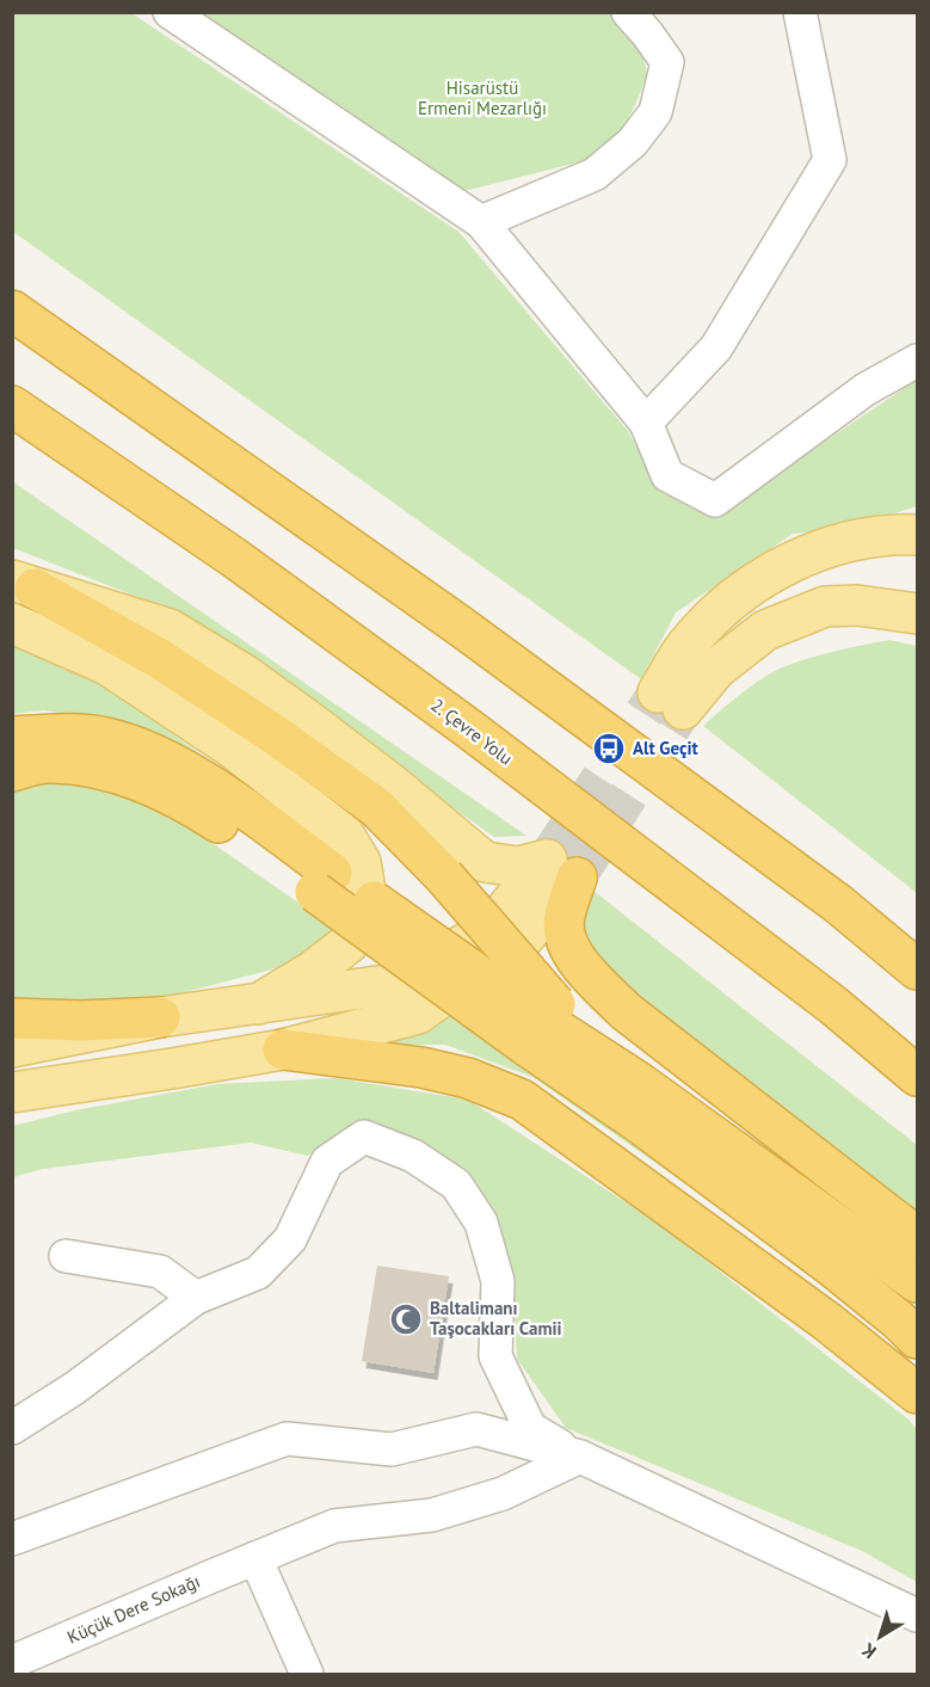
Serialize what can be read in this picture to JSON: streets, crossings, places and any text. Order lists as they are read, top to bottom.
{
  "streets": {
    "highway": ["2. Çevre Yolu"],
    "street": ["Küçük Dere Sokağı"]
  },
  "parks": ["Hisarüstü Ermeni Mezarlığı"],
  "places": {
    "bus stop": ["Alt Geçit"],
    "mosque": ["Baltalimanı Taşocakları Camii"]
  },
  "north": "bottom left"
}
